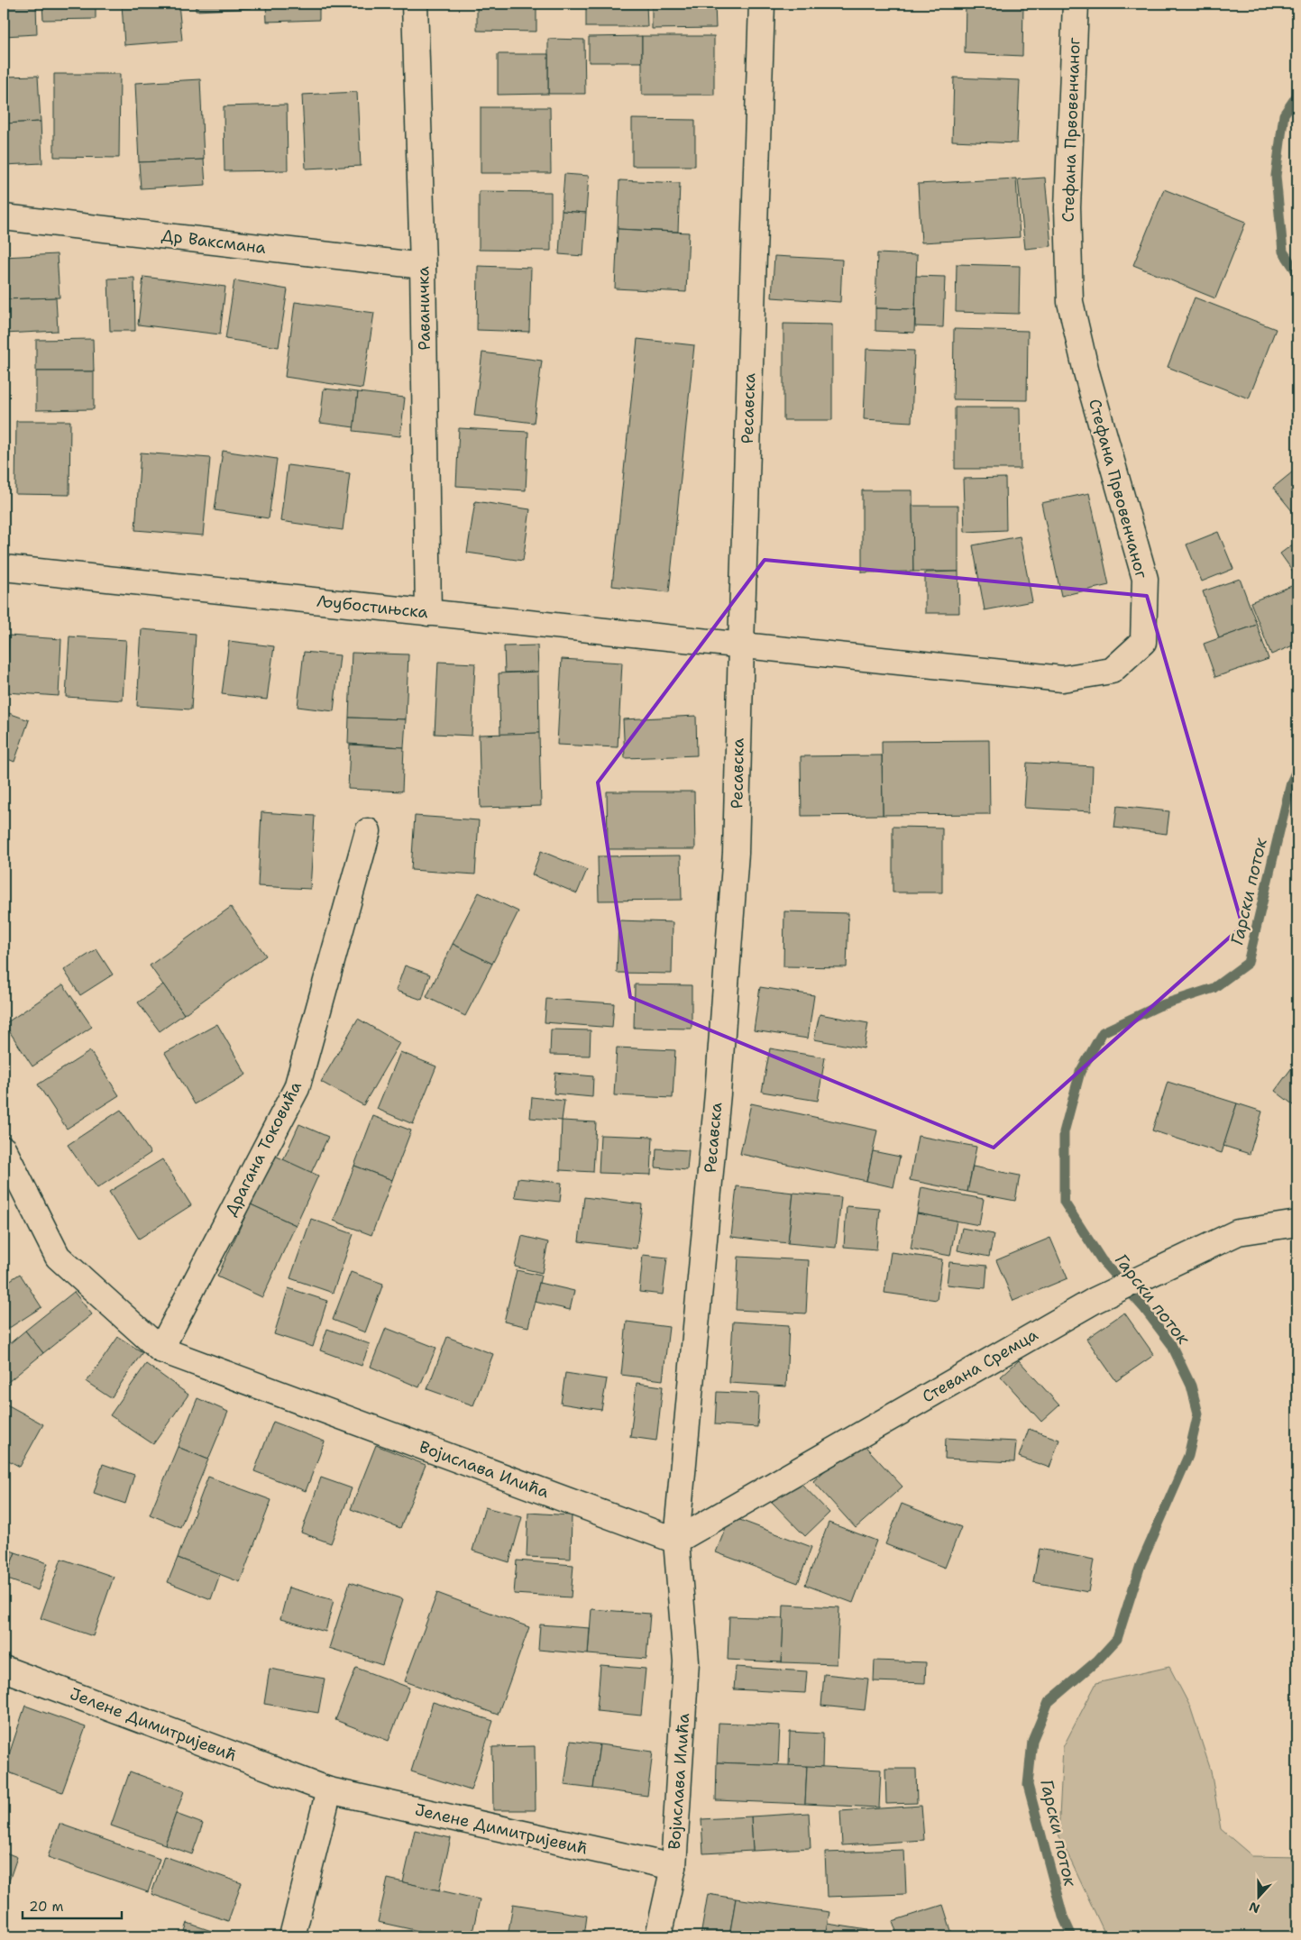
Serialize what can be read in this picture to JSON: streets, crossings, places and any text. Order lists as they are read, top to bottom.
{
  "streets": {
    "street": [
      "Стефана Првовенчаног",
      "Др Ваксмана",
      "Раваничка",
      "Ресавска",
      "Љубостињска",
      "Драгана Токовића",
      "Стевана Сремца",
      "Војислава Илића",
      "Јелене Димитријевић"
    ]
  },
  "crossings": [
    ["Стефана Првовенчаног", "Ресавска"],
    ["Стефана Првовенчаног", "Љубостињска"],
    ["Др Ваксмана", "Раваничка"],
    ["Раваничка", "Љубостињска"],
    ["Ресавска", "Љубостињска"],
    ["Ресавска", "Стевана Сремца"],
    ["Ресавска", "Војислава Илића"],
    ["Драгана Токовића", "Војислава Илића"],
    ["Стевана Сремца", "Војислава Илића"],
    ["Војислава Илића", "Јелене Димитријевић"]
  ],
  "water": ["Гарски поток"],
  "scale_bar": "20 m",
  "north": "bottom"
}
